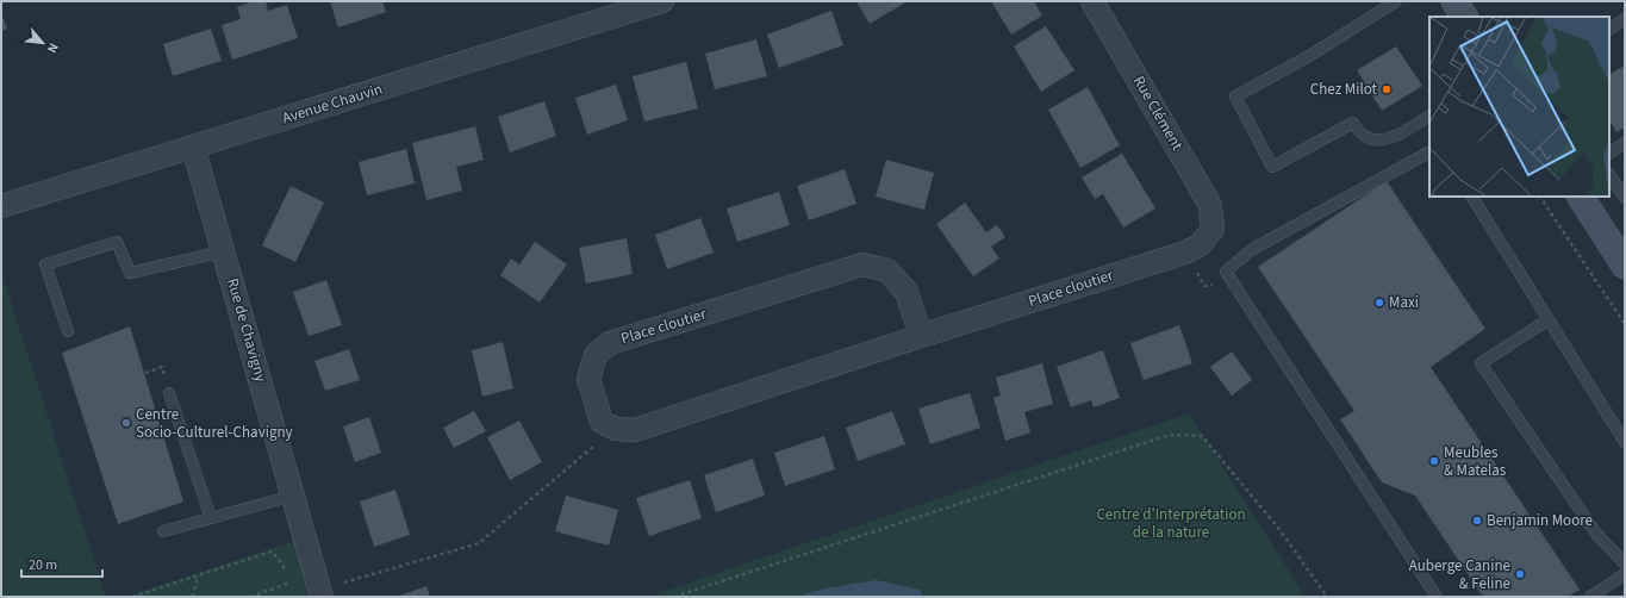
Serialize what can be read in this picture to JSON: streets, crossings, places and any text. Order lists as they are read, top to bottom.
{
  "streets": {
    "street": [
      "Avenue Chauvin",
      "Rue Clément",
      "Place cloutier",
      "Rue de Chavigny"
    ]
  },
  "crossings": [
    ["Avenue Chauvin", "Rue de Chavigny"],
    ["Rue Clément", "Place cloutier"]
  ],
  "parks": ["Centre d'Interprétation de la nature"],
  "places": [
    "Chez Milot",
    "Maxi",
    "Centre Socio-Culturel-Chavigny",
    "Meubles & Matelas",
    "Benjamin Moore",
    "Auberge Canine & Feline"
  ],
  "scale_bar": "20 m",
  "north": "bottom right"
}
